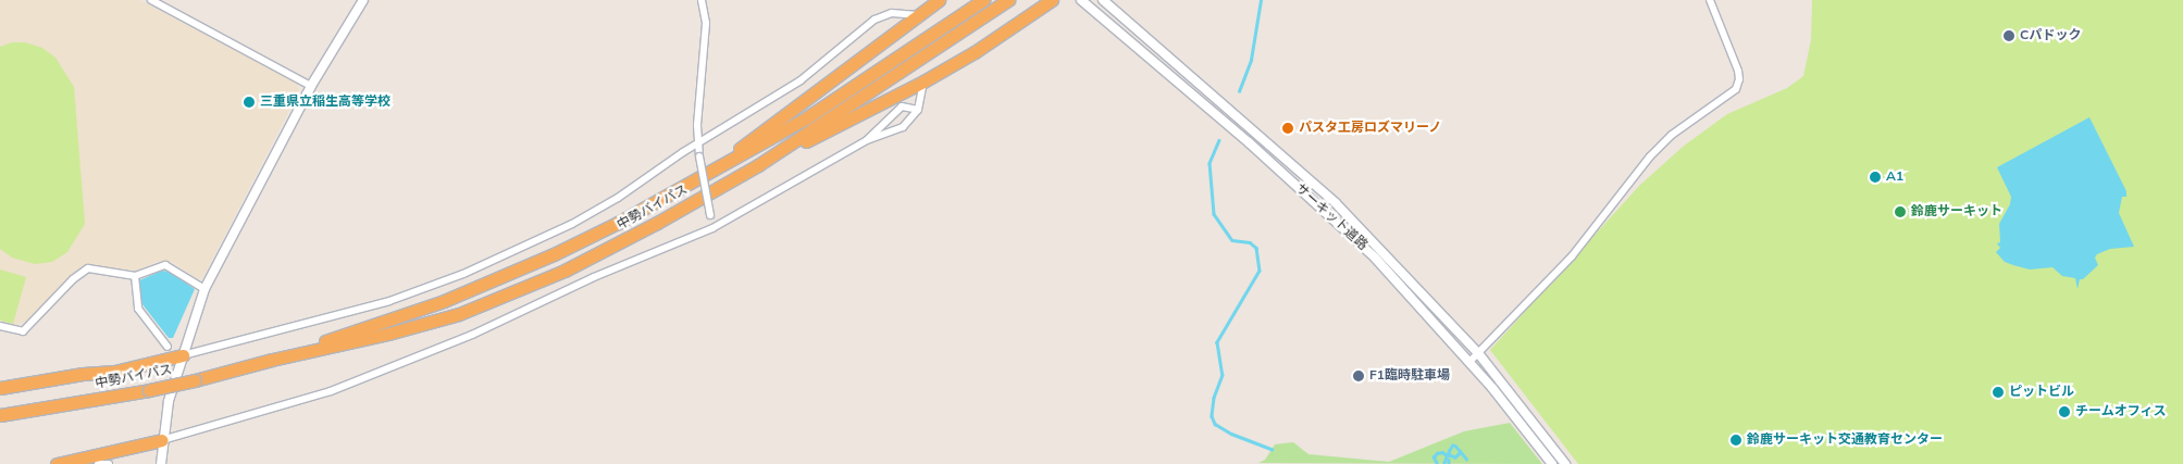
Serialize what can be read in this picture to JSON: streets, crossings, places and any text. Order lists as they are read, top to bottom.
{
  "streets": {
    "highway": ["中勢バイパス"],
    "street": ["サーキット道路"]
  },
  "places": [
    "Cパドック",
    "三重県立稲生高等学校",
    "パスタ工房ロズマリーノ",
    "A1",
    "鈴鹿サーキット",
    "F1臨時駐車場",
    "ピットビル",
    "チームオフィス",
    "鈴鹿サーキット交通教育センター"
  ]
}
